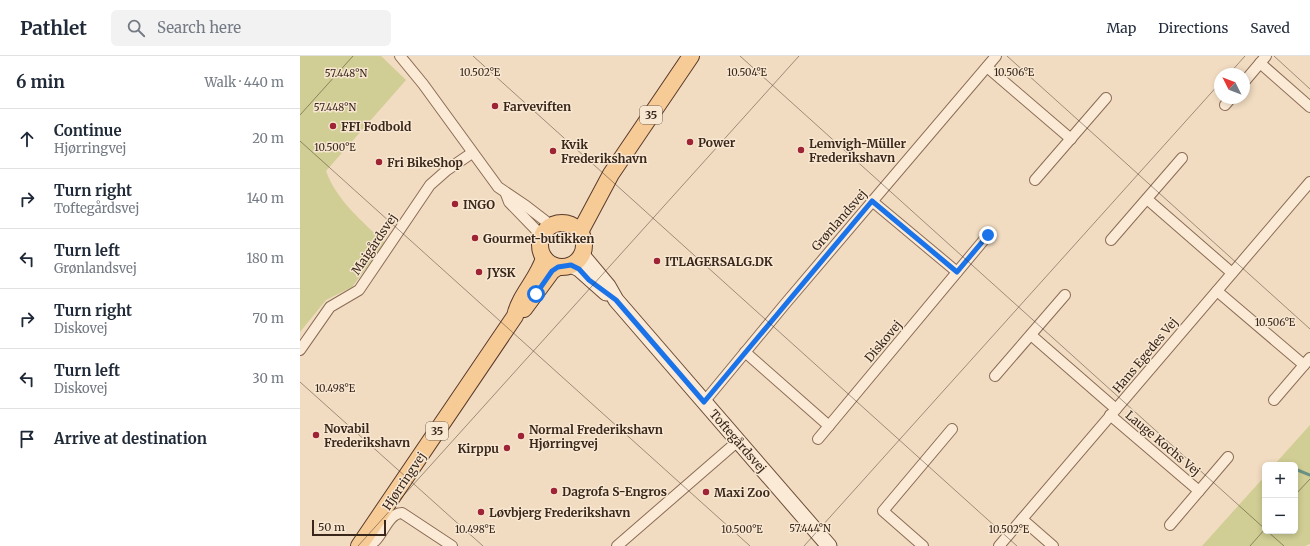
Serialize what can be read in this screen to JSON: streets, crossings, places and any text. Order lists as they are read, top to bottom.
{
  "streets": {
    "main road": ["35", "Hjørringvej"],
    "street": [
      "Grønlandsvej",
      "Maigårdsvej",
      "Diskovej",
      "Hans Egedes Vej",
      "Toftegårdsvej",
      "Lauge Kochs Vej"
    ]
  },
  "crossings": [
    ["35", "Toftegårdsvej"],
    ["35", "Hjørringvej"],
    ["Grønlandsvej", "Toftegårdsvej"],
    ["Hans Egedes Vej", "Lauge Kochs Vej"],
    ["Toftegårdsvej", "Hjørringvej"]
  ],
  "places": [
    "Farveviften",
    "FFI Fodbold",
    "Power",
    "Lemvigh-Müller Frederikshavn",
    "Kvik Frederikshavn",
    "Fri BikeShop",
    "INGO",
    "Gourmet-butikken",
    "ITLAGERSALG.DK",
    "JYSK",
    "Novabil Frederikshavn",
    "Normal Frederikshavn Hjørringvej",
    "Kirppu",
    "Dagrofa S-Engros",
    "Maxi Zoo",
    "Løvbjerg Frederikshavn"
  ],
  "scale_bar": "50 m",
  "north": "top left",
  "page": {
    "header": "Pathlet",
    "search": "Search here",
    "nav": ["Map", "Directions", "Saved"],
    "heading": ["6 min", "Walk · 440 m"],
    "list": [
      ["Continue", "Hjørringvej", "20 m"],
      ["Turn right", "Toftegårdsvej", "140 m"],
      ["Turn left", "Grønlandsvej", "180 m"],
      ["Turn right", "Diskovej", "70 m"],
      ["Turn left", "Diskovej", "30 m"],
      "Arrive at destination"
    ],
    "map_buttons": ["+", "−"],
    "scale": "50 m"
  },
  "coordinates": [
    "10.502°E",
    "10.504°E",
    "10.506°E",
    "57.448°N",
    "10.500°E",
    "10.498°E",
    "57.444°N"
  ]
}
